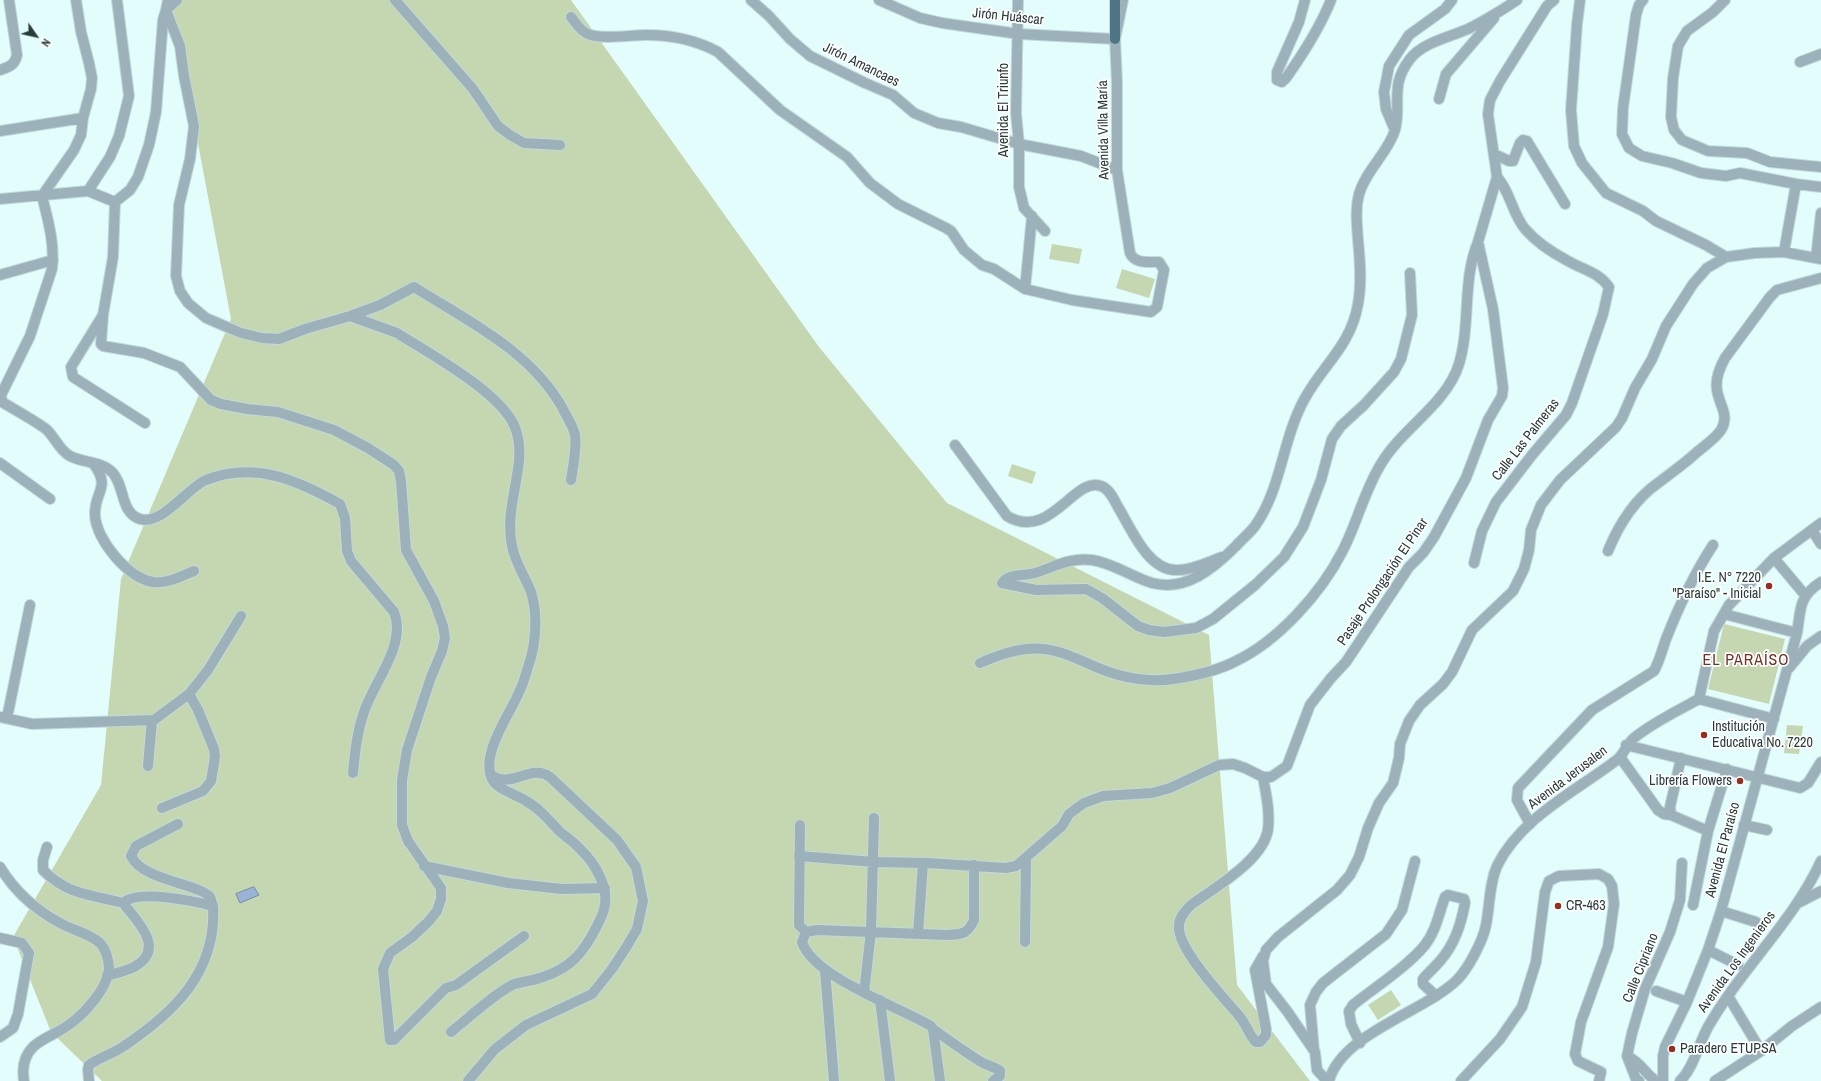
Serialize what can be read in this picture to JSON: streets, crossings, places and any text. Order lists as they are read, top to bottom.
{
  "streets": {
    "main road": ["Avenida Villa María"],
    "street": [
      "Jirón Huáscar",
      "Jirón Amancaes",
      "Avenida El Triunfo",
      "Calle Las Palmeras",
      "Pasaje Prolongación El Pinar",
      "Avenida Jerusalen",
      "Avenida El Paraíso",
      "Avenida Los Ingenieros",
      "Calle Cipriano"
    ]
  },
  "crossings": [
    ["Jirón Huáscar", "Avenida El Triunfo"],
    ["Jirón Huáscar", "Avenida Villa María"],
    ["Jirón Amancaes", "Avenida El Triunfo"],
    ["Jirón Amancaes", "Avenida Villa María"]
  ],
  "districts": ["EL PARAÍSO"],
  "places": [
    "I.E. N° 7220 \"Paraíso\" - Inicial",
    "Institución Educativa No. 7220",
    "Librería Flowers",
    "CR-463",
    "Paradero ETUPSA"
  ],
  "north": "bottom right"
}
